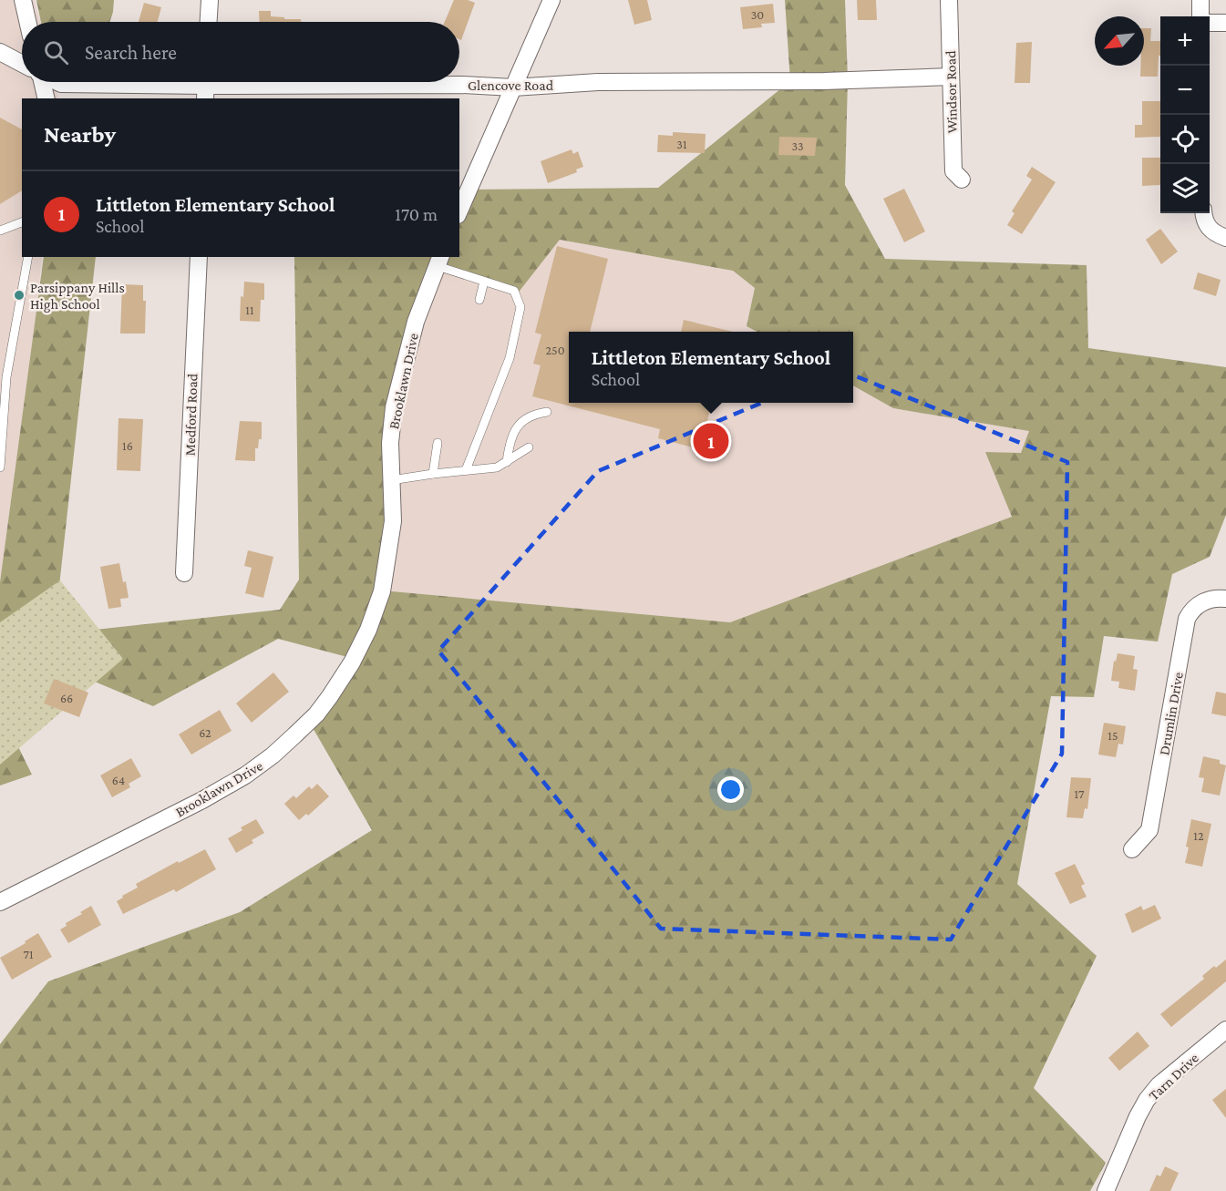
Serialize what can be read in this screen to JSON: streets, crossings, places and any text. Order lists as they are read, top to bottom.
{
  "streets": {
    "street": [
      "Glencove Road",
      "Windsor Road",
      "Brooklawn Drive",
      "Medford Road",
      "Drumlin Drive",
      "Tarn Drive"
    ]
  },
  "crossings": [
    ["Glencove Road", "Windsor Road"]
  ],
  "places": ["Parsippany Hills High School"],
  "house_numbers": [
    "30",
    "31",
    "33",
    "11",
    "250",
    "16",
    "66",
    "62",
    "15",
    "64",
    "17",
    "12",
    "71"
  ],
  "north": "bottom left",
  "page": {
    "map_buttons": ["+", "−"],
    "search": "Search here",
    "heading": "Nearby",
    "list": [
      {
        "mark": "1",
        "name": "Littleton Elementary School",
        "note": "School",
        "value": "170 m"
      }
    ],
    "popup": ["Littleton Elementary School", "School"],
    "pins": "1"
  }
}
